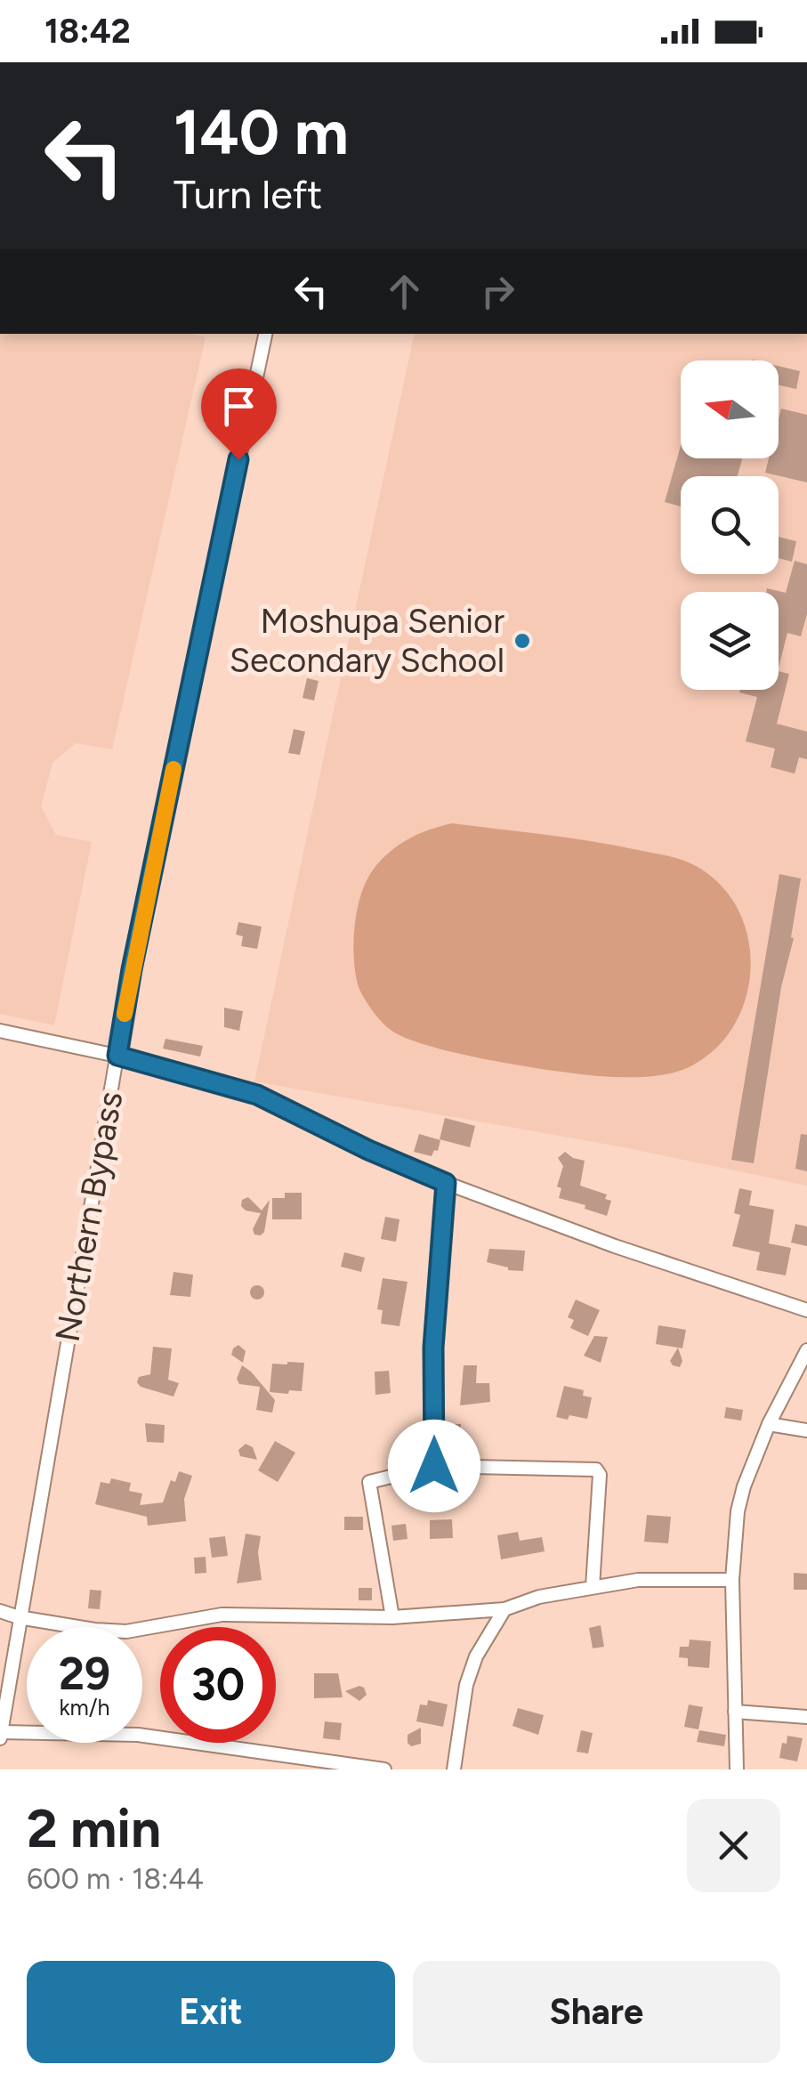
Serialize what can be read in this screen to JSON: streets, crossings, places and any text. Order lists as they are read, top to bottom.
{
  "streets": {
    "street": ["Northern Bypass"]
  },
  "places": ["Moshupa Senior Secondary School"],
  "north": "left",
  "page": {
    "status": "18:42",
    "turn": ["140 m", "Turn left"],
    "speed": "29 km/h",
    "limit": "30",
    "heading": ["2 min", "600 m · 18:44"],
    "buttons": ["Exit", "Share"]
  }
}
